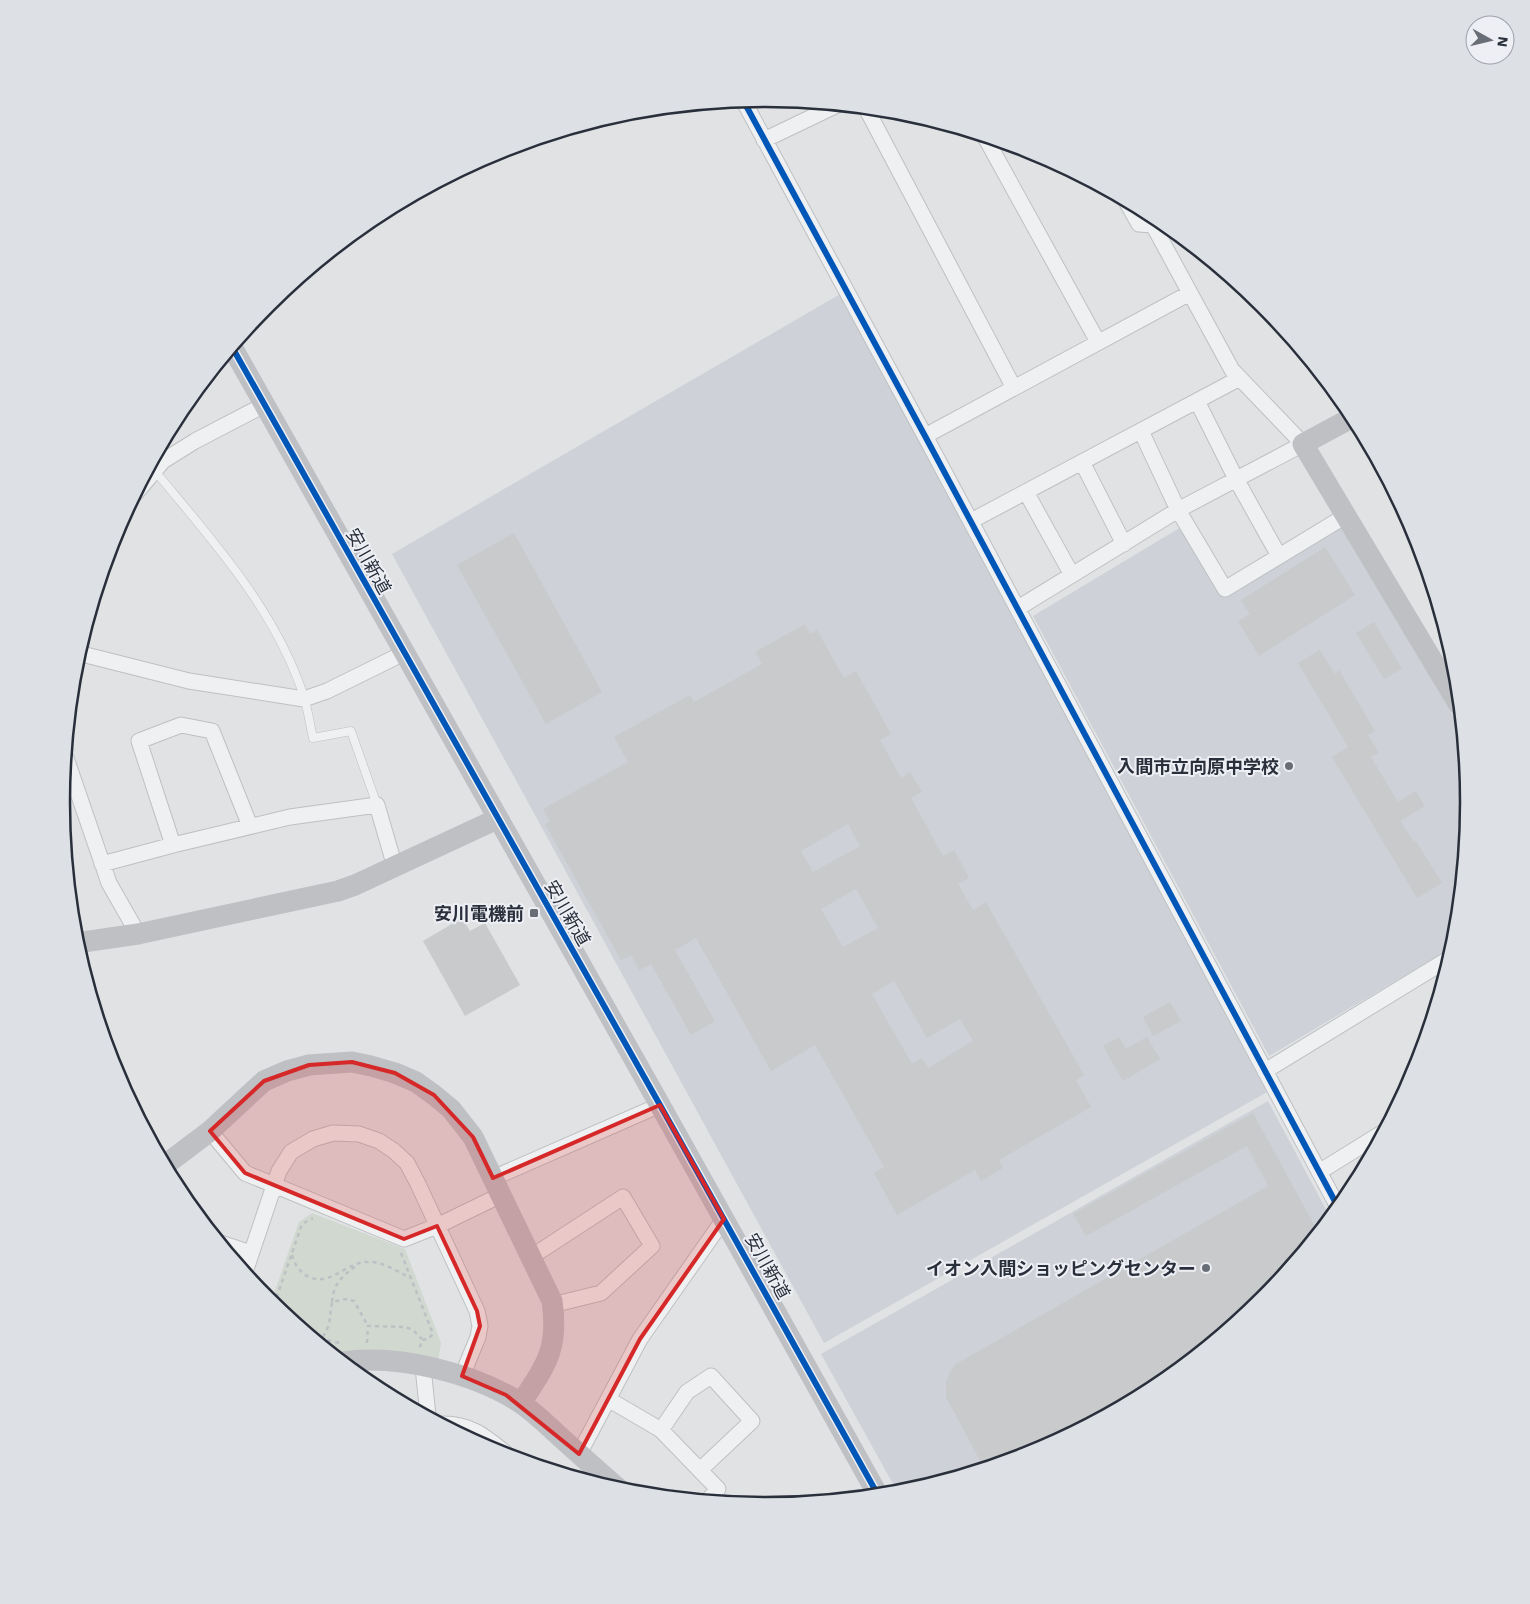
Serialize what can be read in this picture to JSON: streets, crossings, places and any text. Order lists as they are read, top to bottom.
{
  "streets": {
    "street": ["安川新道"]
  },
  "places": {
    "other": ["入間市立向原中学校", "イオン入間ショッピングセンター"],
    "transit": ["安川電機前"]
  },
  "north": "right"
}
